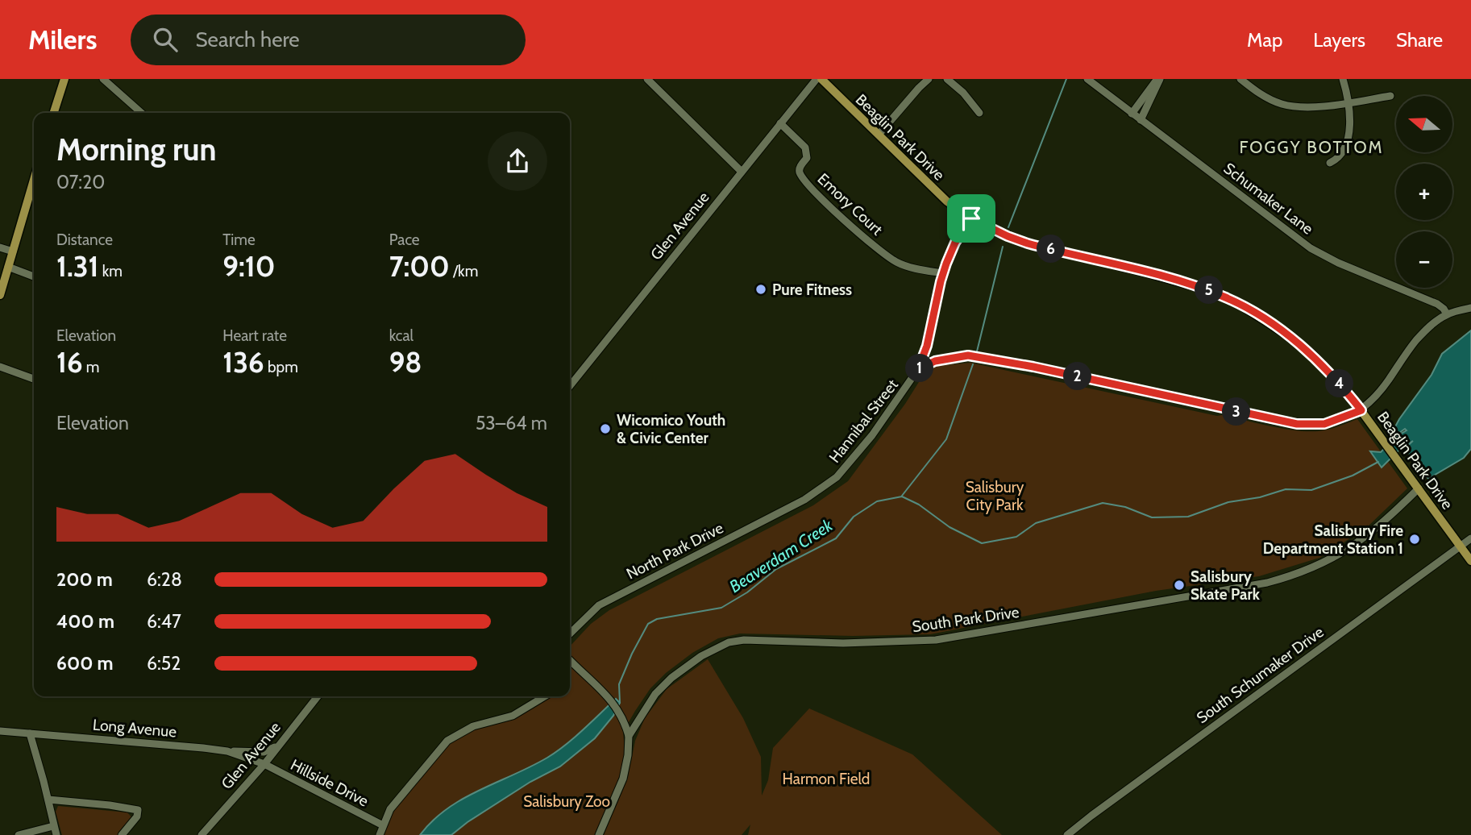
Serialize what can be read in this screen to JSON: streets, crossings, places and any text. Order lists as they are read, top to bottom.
{
  "streets": {
    "main road": ["Beaglin Park Drive"],
    "street": [
      "Schumaker Lane",
      "Emory Court",
      "Glen Avenue",
      "Hannibal Street",
      "North Park Drive",
      "South Park Drive",
      "South Schumaker Drive",
      "Long Avenue",
      "Hillside Drive"
    ]
  },
  "crossings": [
    ["Beaglin Park Drive", "Hannibal Street"],
    ["Beaglin Park Drive", "South Park Drive"],
    ["Beaglin Park Drive", "South Schumaker Drive"],
    ["Emory Court", "Glen Avenue"],
    ["Emory Court", "Hannibal Street"],
    ["Glen Avenue", "Long Avenue"],
    ["Glen Avenue", "Hillside Drive"],
    ["Hannibal Street", "North Park Drive"],
    ["Long Avenue", "Hillside Drive"]
  ],
  "districts": ["FOGGY BOTTOM"],
  "water": ["Beaverdam Creek"],
  "parks": ["Salisbury City Park", "Harmon Field", "Salisbury Zoo"],
  "places": [
    "Pure Fitness",
    "Wicomico Youth & Civic Center",
    "Salisbury Fire Department Station 1",
    "Salisbury Skate Park"
  ],
  "north": "left",
  "page": {
    "header": "Milers",
    "search": "Search here",
    "nav": ["Map", "Layers", "Share"],
    "map_buttons": ["+", "−"],
    "heading": ["Morning run", "07:20"],
    "stats": [
      ["Distance", "1.31 km"],
      ["Time", "9:10"],
      ["Pace", "7:00 /km"],
      ["Elevation", "16 m"],
      ["Heart rate", "136 bpm"],
      ["kcal", "98"]
    ],
    "pins": [
      "6",
      "5",
      "1",
      "2",
      "4",
      "3"
    ],
    "chart": ["Elevation", "53–64 m"],
    "list": [
      {
        "name": "200 m",
        "note": "6:28"
      },
      {
        "name": "400 m",
        "note": "6:47"
      },
      {
        "name": "600 m",
        "note": "6:52"
      }
    ]
  }
}
